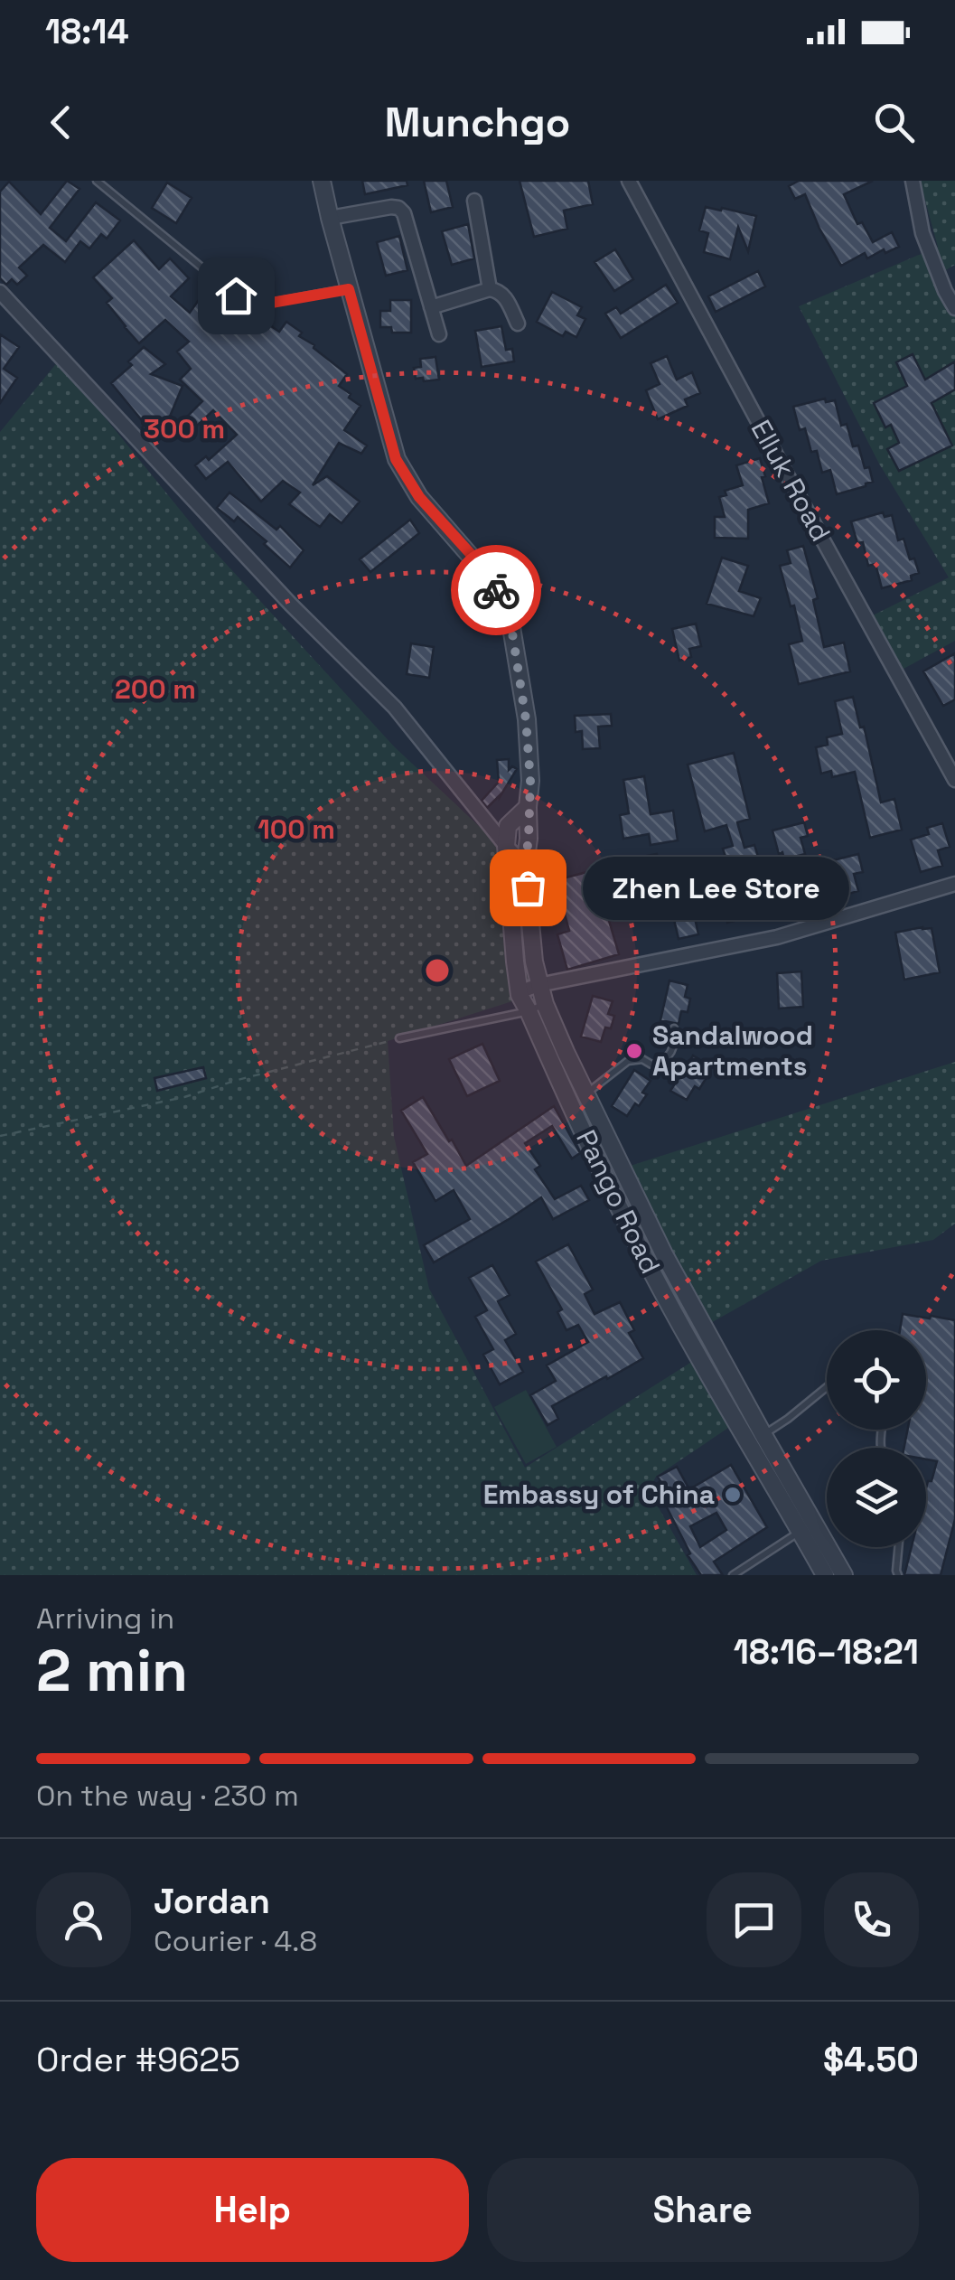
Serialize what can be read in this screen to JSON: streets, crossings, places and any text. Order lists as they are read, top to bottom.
{
  "streets": {
    "street": ["Elluk Road", "Pango Road"]
  },
  "places": ["Zhen Lee Store", "Sandalwood Apartments", "Embassy of China"],
  "page": {
    "status": "18:14",
    "header": "Munchgo",
    "bubble": "Zhen Lee Store",
    "heading": ["2 min", "Arriving in", "18:16–18:21"],
    "panel": [
      "Jordan",
      "Courier · 4.8",
      "Order #9625",
      "$4.50"
    ],
    "bar": "On the way · 230 m",
    "buttons": ["Help", "Share"]
  },
  "rings": ["300 m", "200 m", "100 m"]
}
